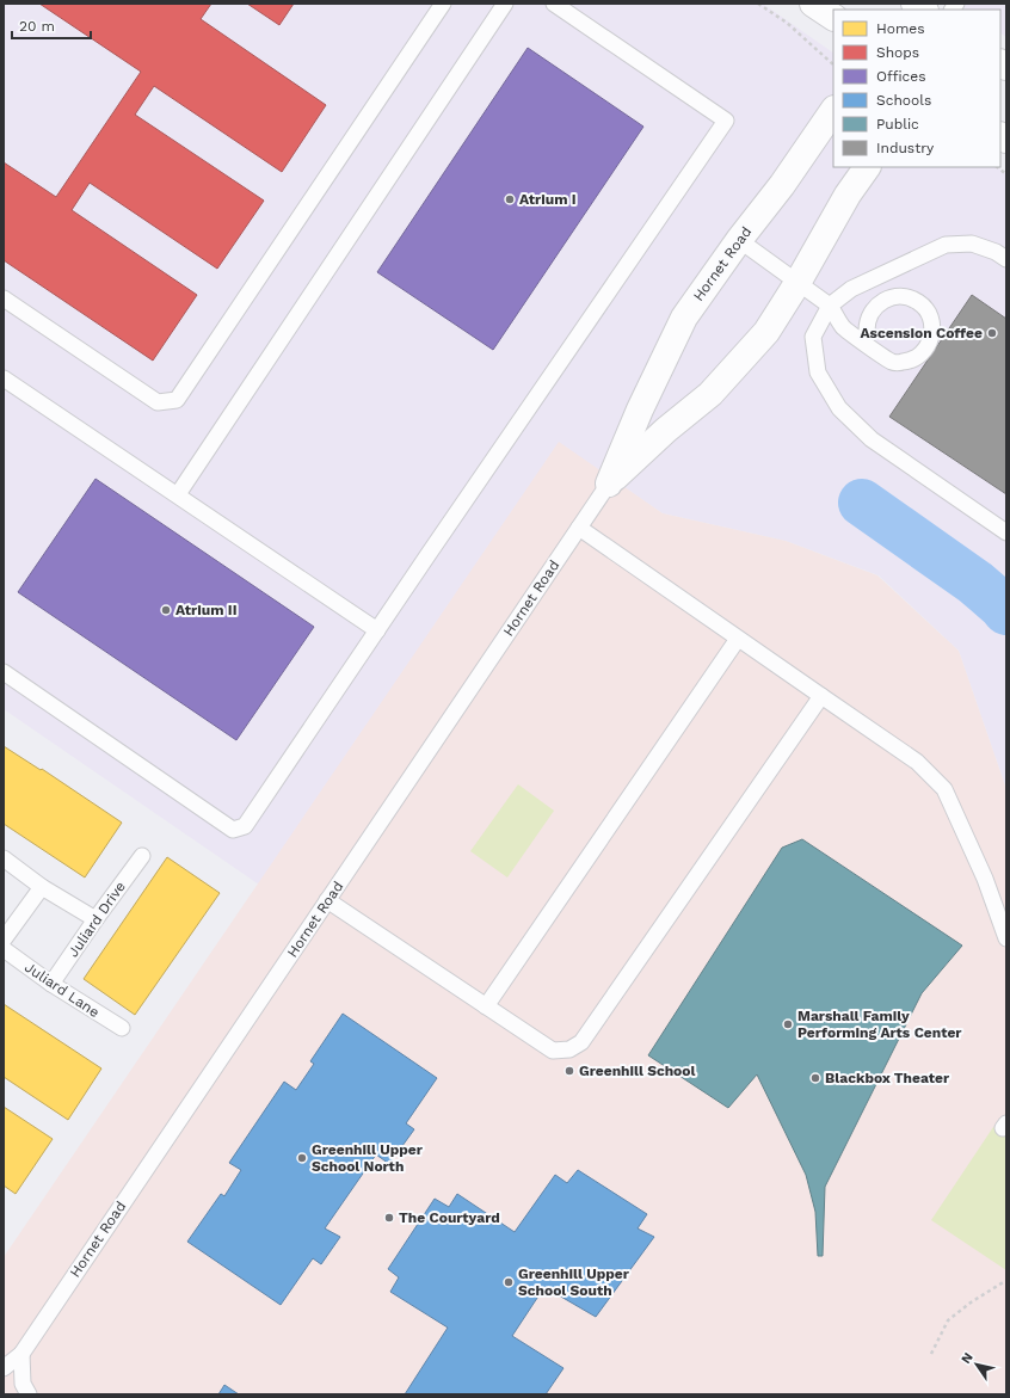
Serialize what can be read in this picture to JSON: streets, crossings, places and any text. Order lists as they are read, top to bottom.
{
  "streets": {
    "street": ["Hornet Road"],
    "lane": ["Juliard Drive", "Juliard Lane"]
  },
  "crossings": [
    ["Juliard Drive", "Juliard Lane"]
  ],
  "places": [
    "Atrium I",
    "Ascension Coffee",
    "Atrium II",
    "Marshall Family Performing Arts Center",
    "Greenhill School",
    "Blackbox Theater",
    "Greenhill Upper School North",
    "The Courtyard",
    "Greenhill Upper School South"
  ],
  "legend": [
    "Homes",
    "Shops",
    "Offices",
    "Schools",
    "Public",
    "Industry"
  ],
  "scale_bar": "20 m",
  "north": "top left"
}
